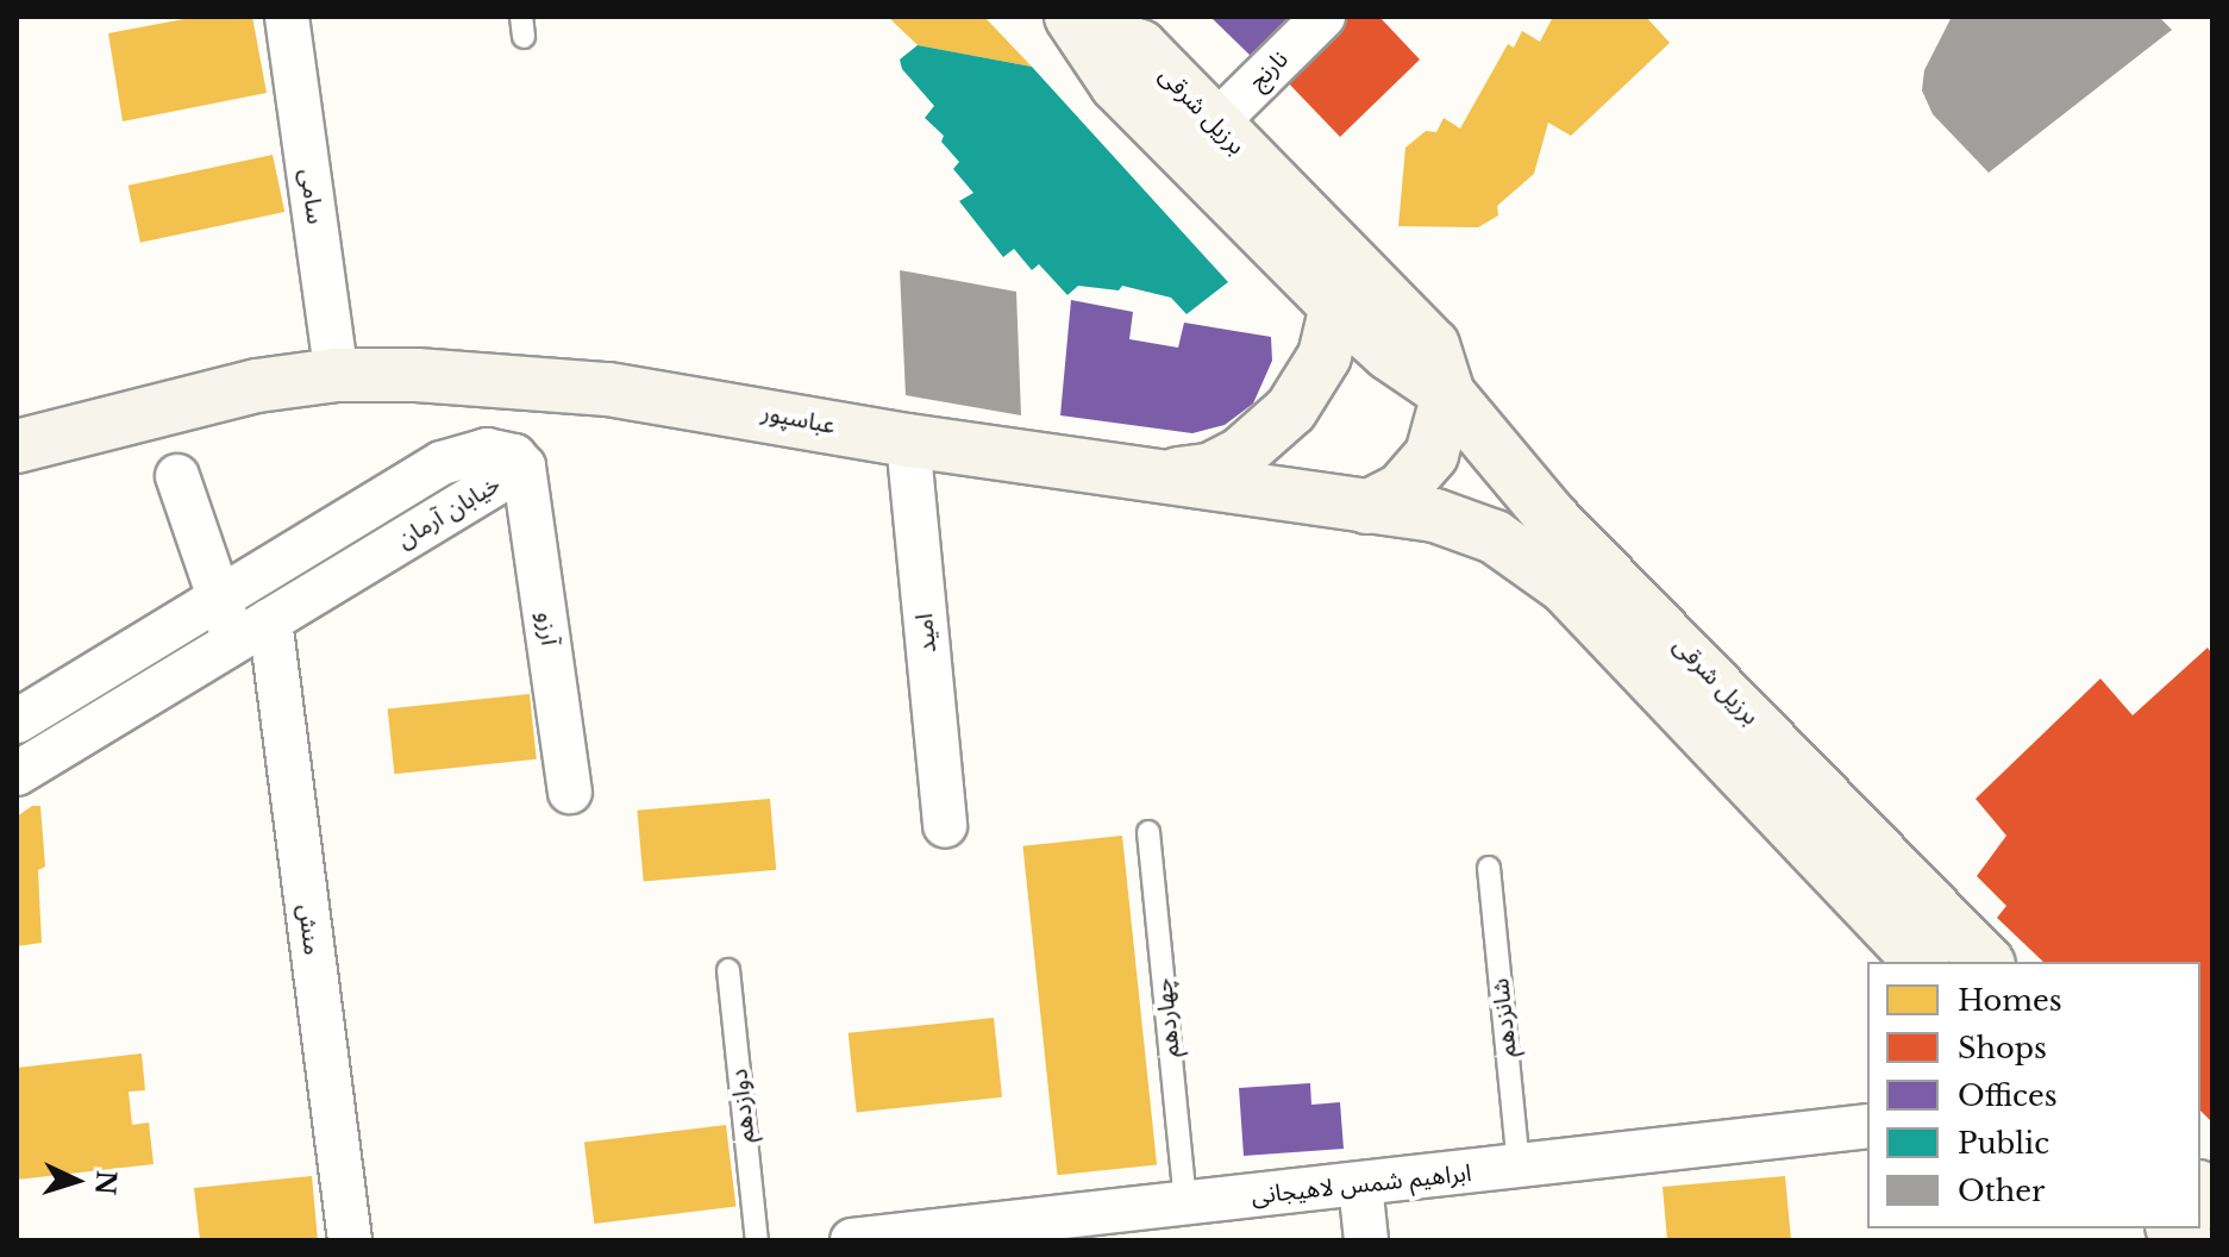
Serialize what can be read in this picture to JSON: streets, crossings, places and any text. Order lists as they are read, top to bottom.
{
  "streets": {
    "main road": ["برزیل شرقی", "عباسپور"],
    "street": [
      "نارنج",
      "سامی",
      "خیابان آرمان",
      "آرزو",
      "امید",
      "منش",
      "ابراهیم شمس لاهیجانی"
    ],
    "lane": ["چهاردهم", "شانزدهم", "دوازدهم"]
  },
  "crossings": [
    ["نارنج", "برزیل شرقی"],
    ["برزیل شرقی", "عباسپور"],
    ["سامی", "عباسپور"],
    ["عباسپور", "امید"],
    ["خیابان آرمان", "آرزو"],
    ["خیابان آرمان", "منش"],
    ["چهاردهم", "ابراهیم شمس لاهیجانی"],
    ["شانزدهم", "ابراهیم شمس لاهیجانی"]
  ],
  "legend": [
    "Homes",
    "Shops",
    "Offices",
    "Public",
    "Other"
  ],
  "north": "right"
}
